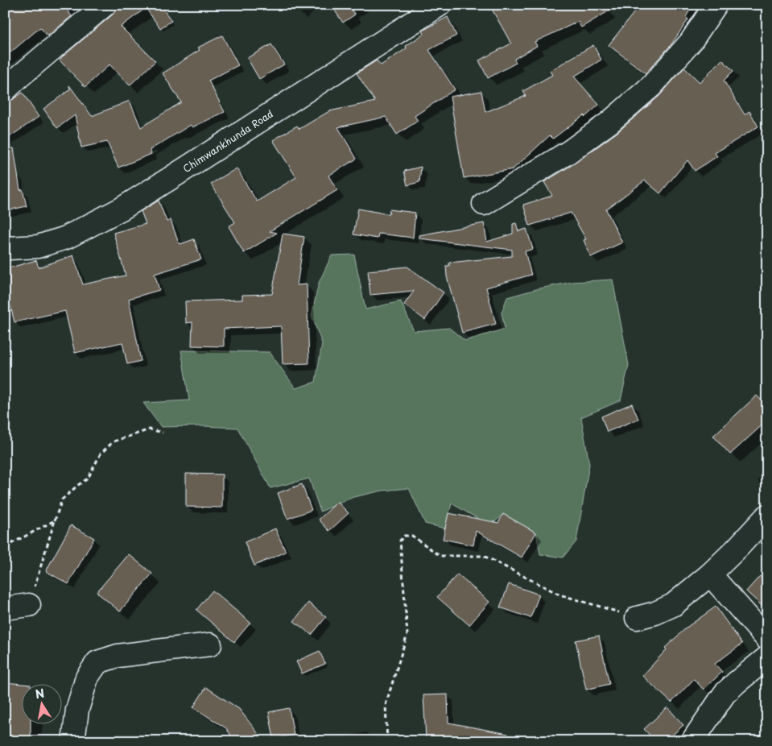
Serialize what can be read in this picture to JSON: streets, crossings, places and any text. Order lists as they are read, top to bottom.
{
  "streets": {
    "street": ["Chimwankhunda Road"]
  },
  "north": "top"
}
